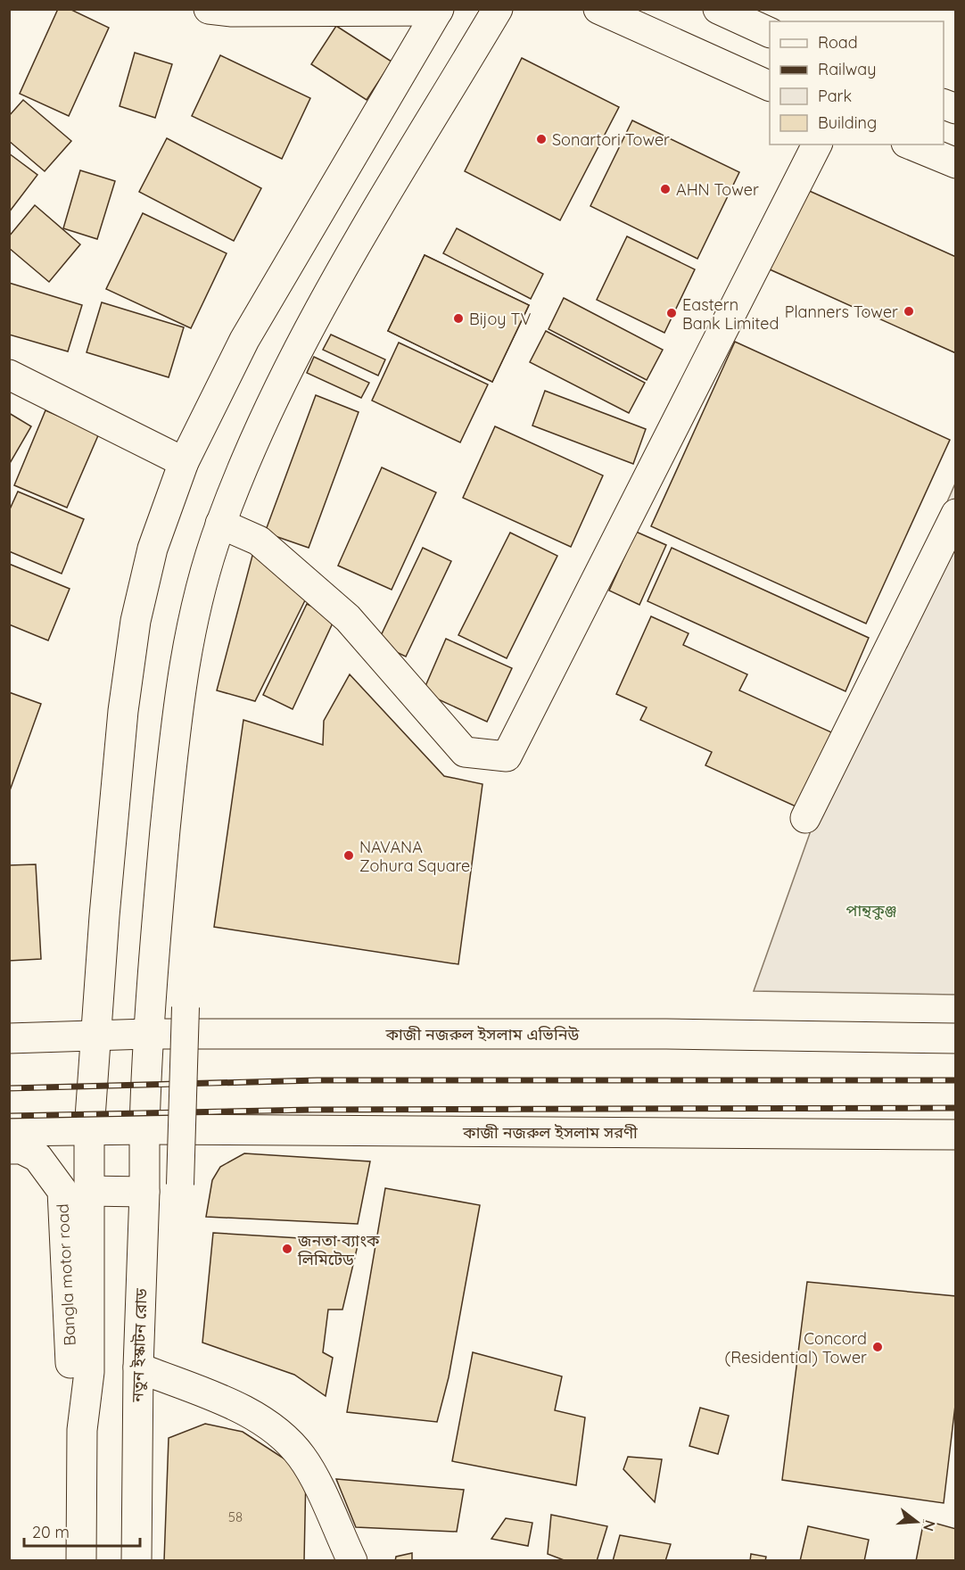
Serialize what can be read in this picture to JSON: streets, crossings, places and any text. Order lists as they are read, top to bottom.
{
  "streets": {
    "main road": [
      "কাজী নজরুল ইসলাম এভিনিউ",
      "কাজী নজরুল ইসলাম সরণী",
      "Bangla motor road",
      "নতুন ইস্কাটন রোড"
    ]
  },
  "crossings": [
    ["কাজী নজরুল ইসলাম এভিনিউ", "নতুন ইস্কাটন রোড"],
    ["কাজী নজরুল ইসলাম সরণী", "নতুন ইস্কাটন রোড"]
  ],
  "parks": ["পান্থকুঞ্জ"],
  "places": [
    "Sonartori Tower",
    "AHN Tower",
    "Planners Tower",
    "Eastern Bank Limited",
    "Bijoy TV",
    "NAVANA Zohura Square",
    "জনতা ব্যাংক লিমিটেড",
    "Concord (Residential) Tower"
  ],
  "house_numbers": ["58"],
  "legend": [
    "Road",
    "Railway",
    "Park",
    "Building"
  ],
  "scale_bar": "20 m",
  "north": "right"
}
